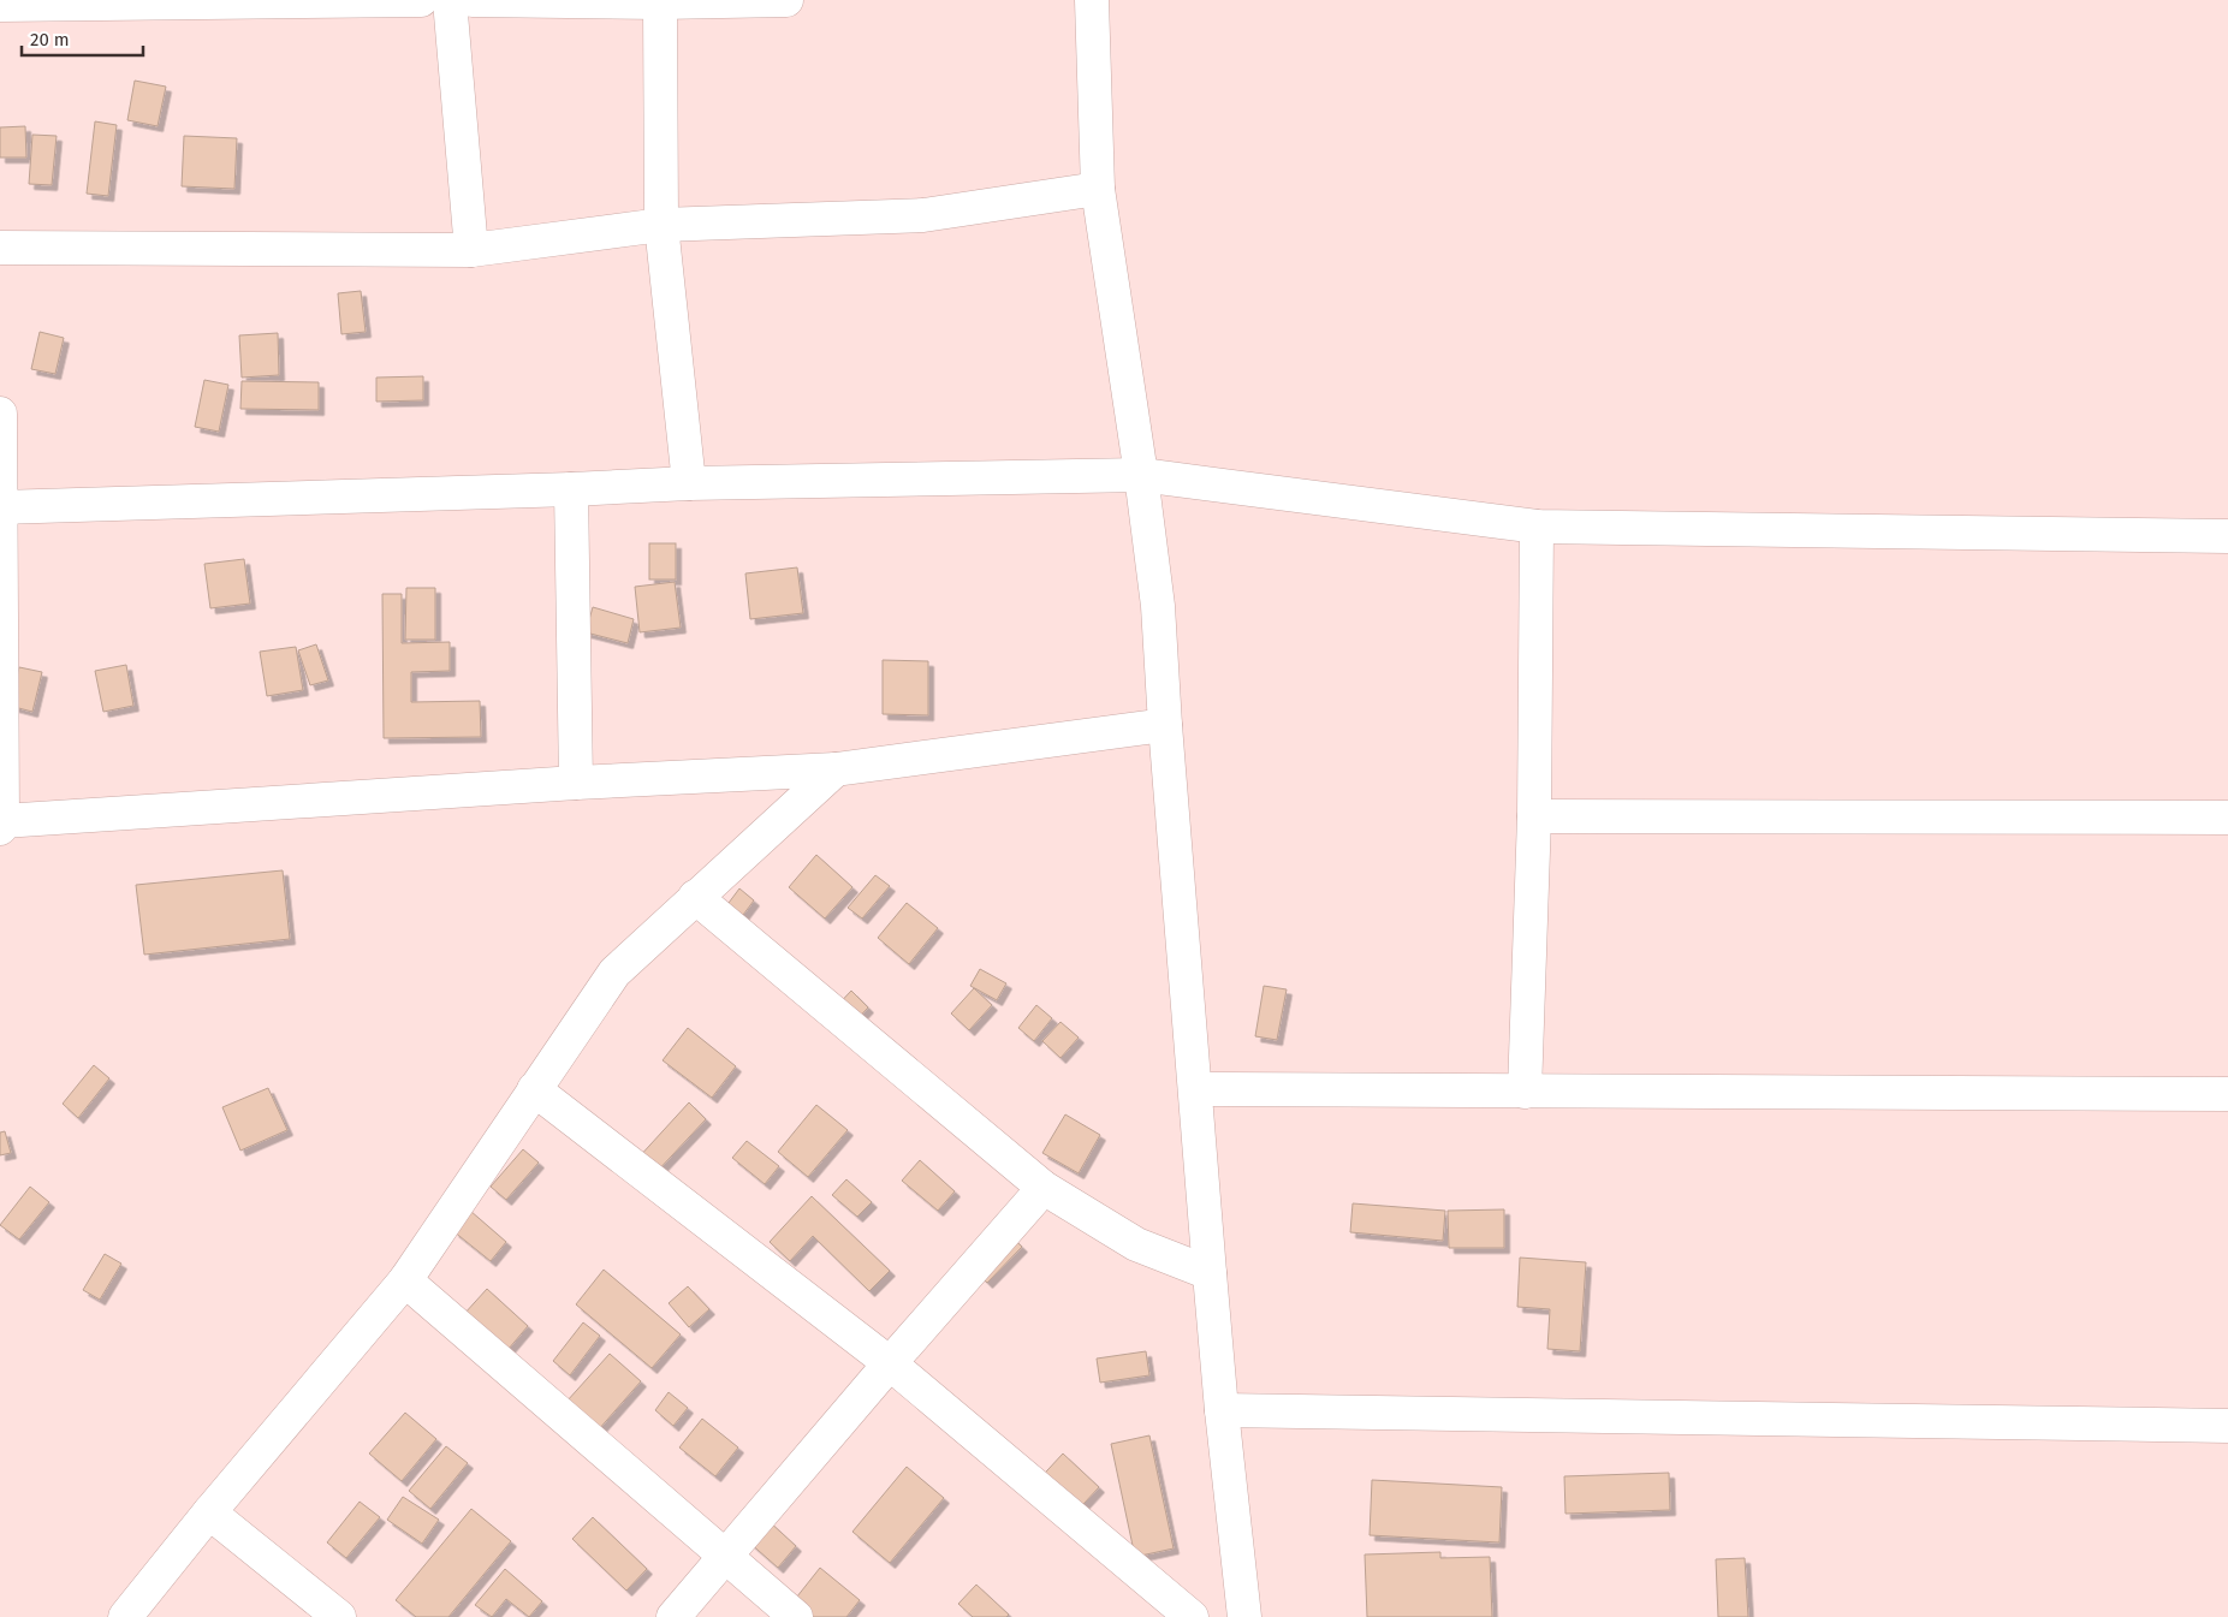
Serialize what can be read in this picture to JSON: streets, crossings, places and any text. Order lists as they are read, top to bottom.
{
  "scale_bar": "20 m"
}
